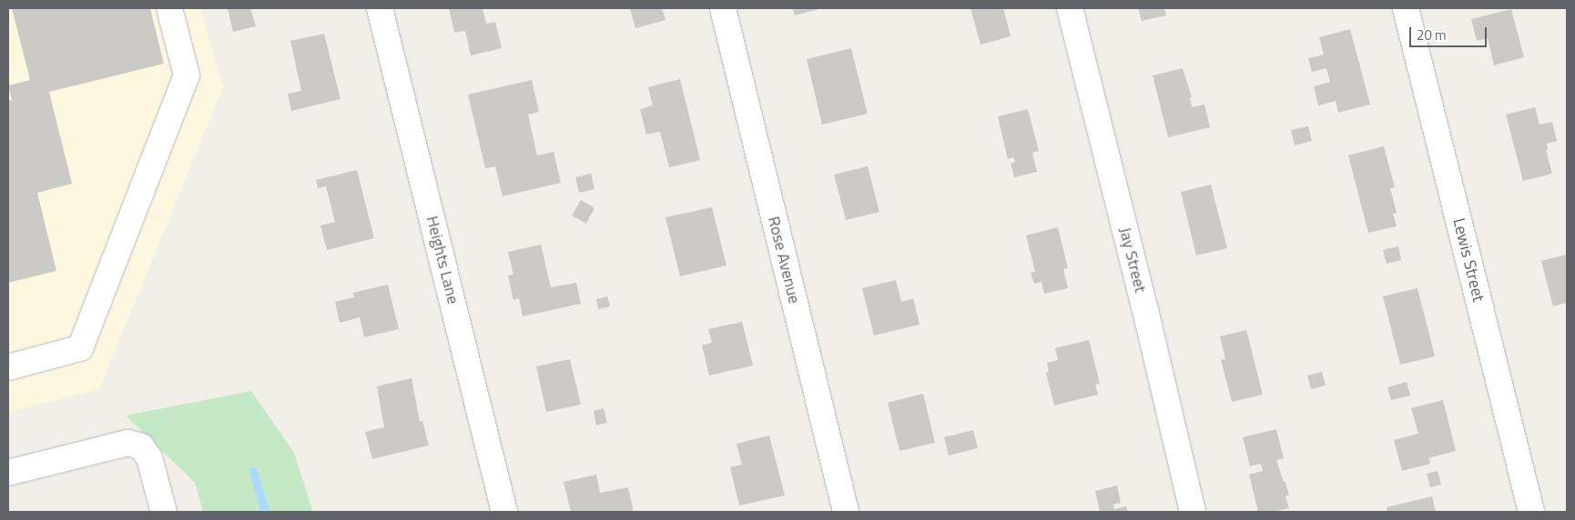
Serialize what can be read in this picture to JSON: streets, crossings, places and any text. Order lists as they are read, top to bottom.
{
  "streets": {
    "street": [
      "Heights Lane",
      "Rose Avenue",
      "Jay Street",
      "Lewis Street"
    ]
  },
  "scale_bar": "20 m"
}
